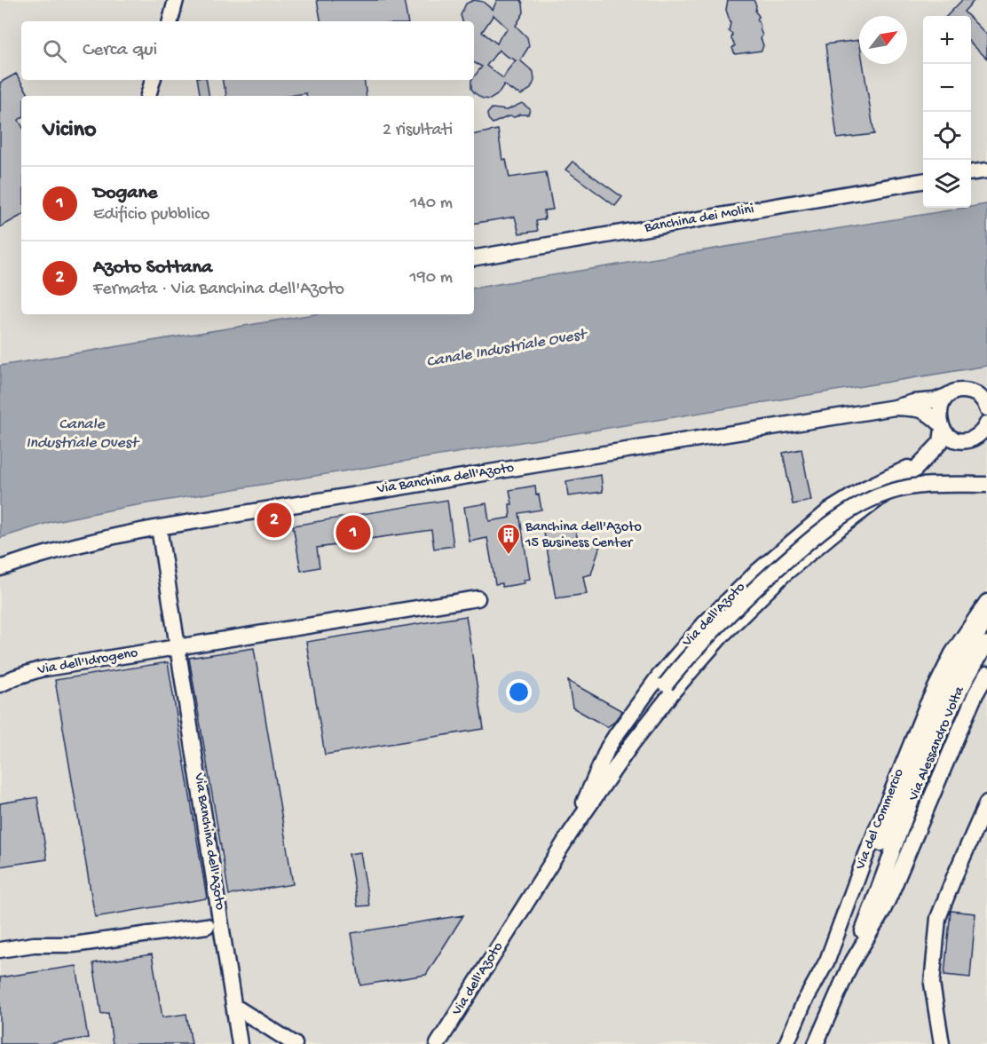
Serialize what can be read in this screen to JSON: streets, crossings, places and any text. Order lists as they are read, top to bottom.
{
  "streets": {
    "street": [
      "Banchina dei Molini",
      "Via Banchina dell'Azoto",
      "Via dell'Azoto",
      "Via dell'Idrogeno",
      "Via Alessandro Volta",
      "Via del Commercio"
    ]
  },
  "crossings": [
    ["Via Banchina dell'Azoto", "Via dell'Idrogeno"]
  ],
  "water": ["Canale Industriale Ovest"],
  "places": {
    "building": ["Banchina dell'Azoto 15 Business Center"]
  },
  "north": "top right",
  "page": {
    "map_buttons": ["+", "−"],
    "search": "Cerca qui",
    "heading": ["Vicino", "2 risultati"],
    "list": [
      {
        "mark": "1",
        "name": "Dogane",
        "note": "Edificio pubblico",
        "value": "140 m"
      },
      {
        "mark": "2",
        "name": "Azoto Sottana",
        "note": "Fermata · Via Banchina dell'Azoto",
        "value": "190 m"
      }
    ],
    "pins": ["2", "1"]
  }
}
